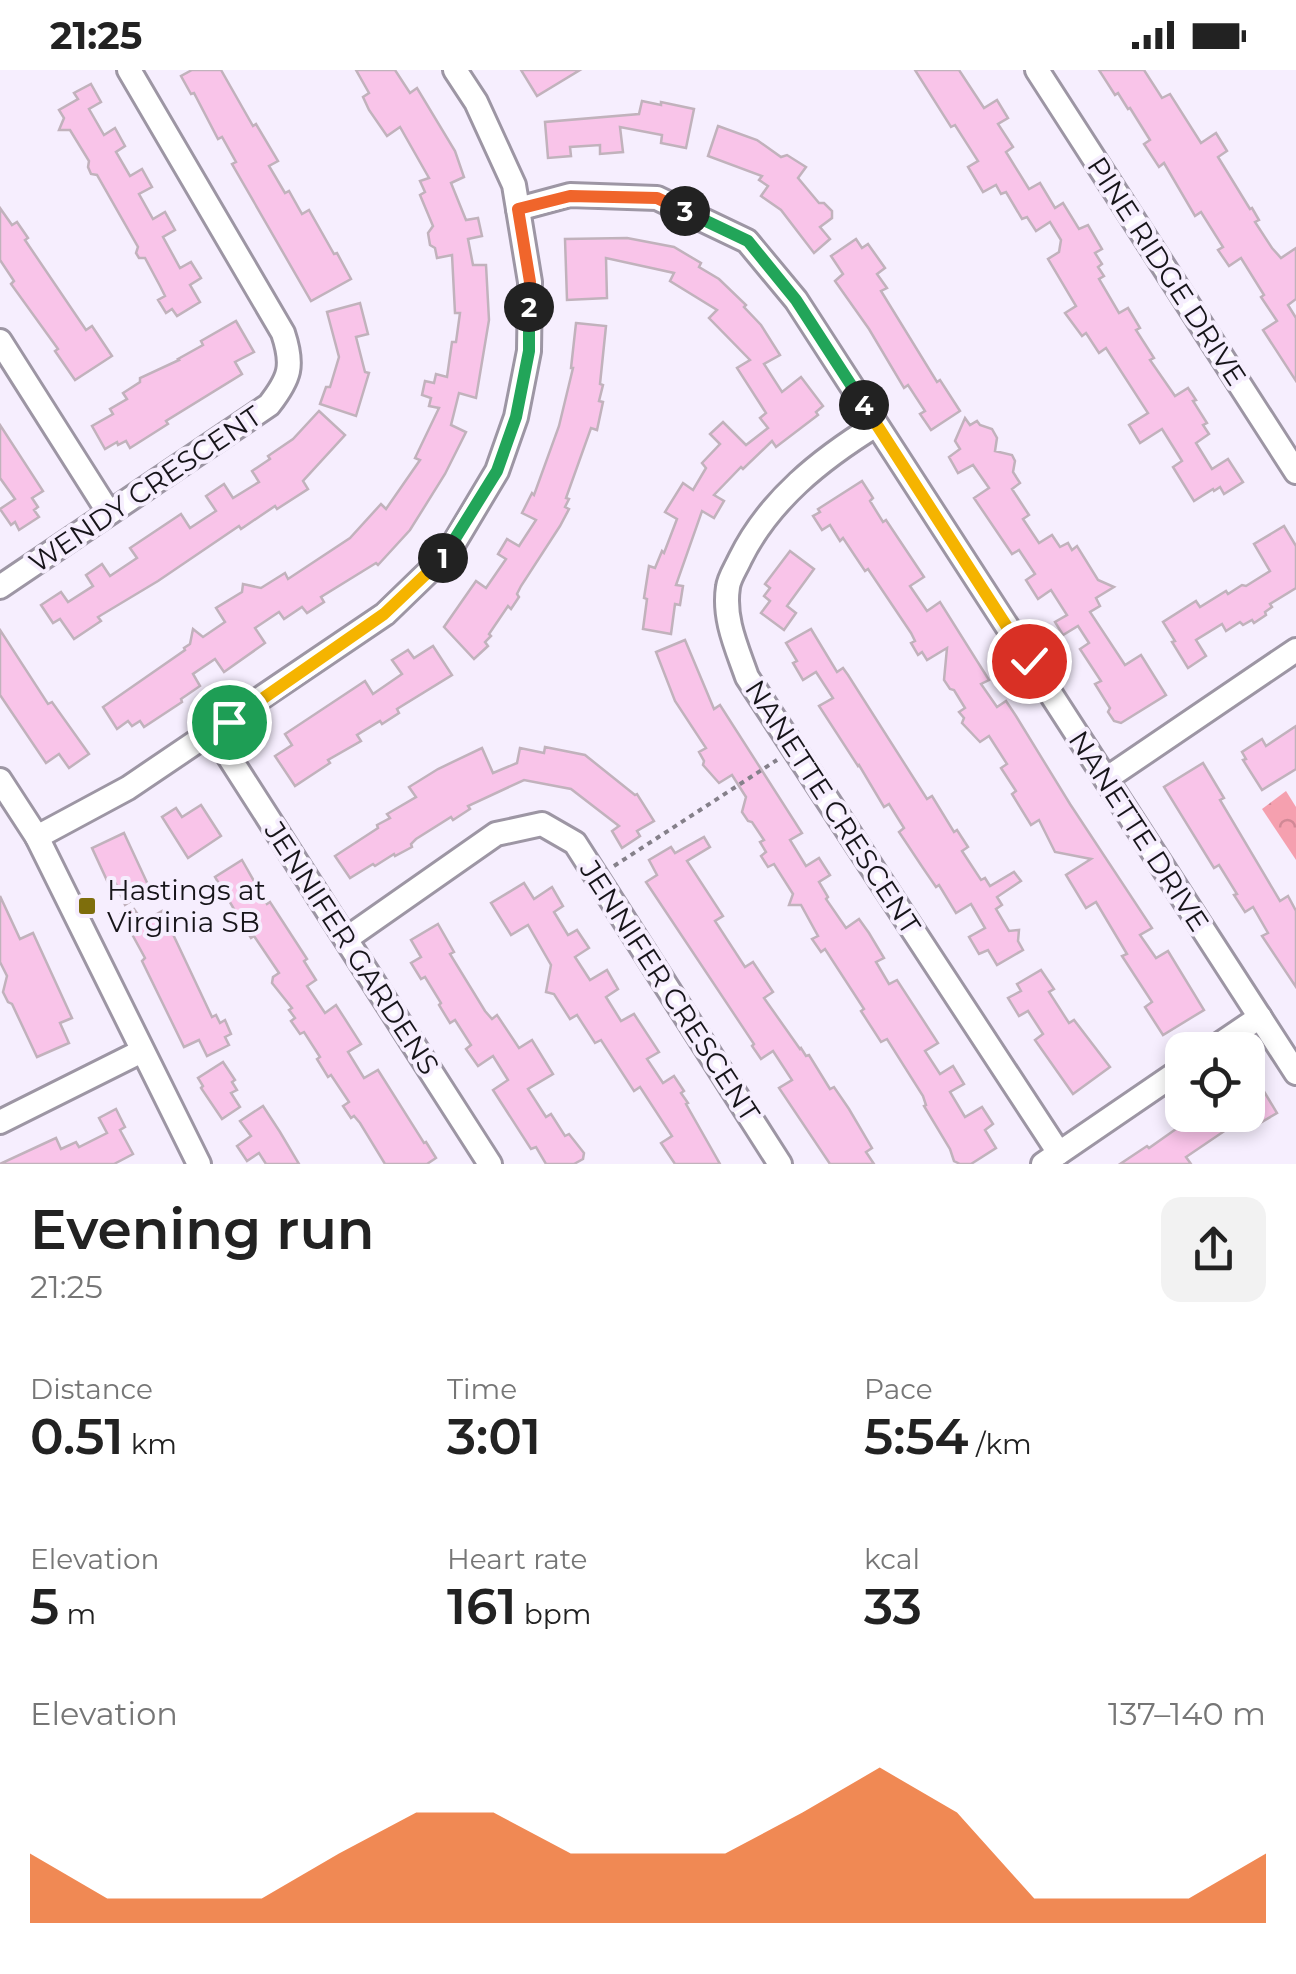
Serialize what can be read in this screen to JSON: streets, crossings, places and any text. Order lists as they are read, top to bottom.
{
  "streets": {
    "street": [
      "PINE RIDGE DRIVE",
      "WENDY CRESCENT",
      "NANETTE CRESCENT",
      "NANETTE DRIVE",
      "JENNIFER GARDENS",
      "JENNIFER CRESCENT"
    ]
  },
  "crossings": [
    ["NANETTE CRESCENT", "NANETTE DRIVE"],
    ["JENNIFER GARDENS", "JENNIFER CRESCENT"]
  ],
  "places": {
    "transit": ["Hastings at Virginia SB"]
  },
  "page": {
    "status": "21:25",
    "pins": [
      "3",
      "2",
      "4",
      "1"
    ],
    "heading": ["Evening run", "21:25"],
    "stats": [
      ["Distance", "0.51 km"],
      ["Time", "3:01"],
      ["Pace", "5:54 /km"],
      ["Elevation", "5 m"],
      ["Heart rate", "161 bpm"],
      ["kcal", "33"]
    ],
    "chart": ["Elevation", "137–140 m"]
  }
}
